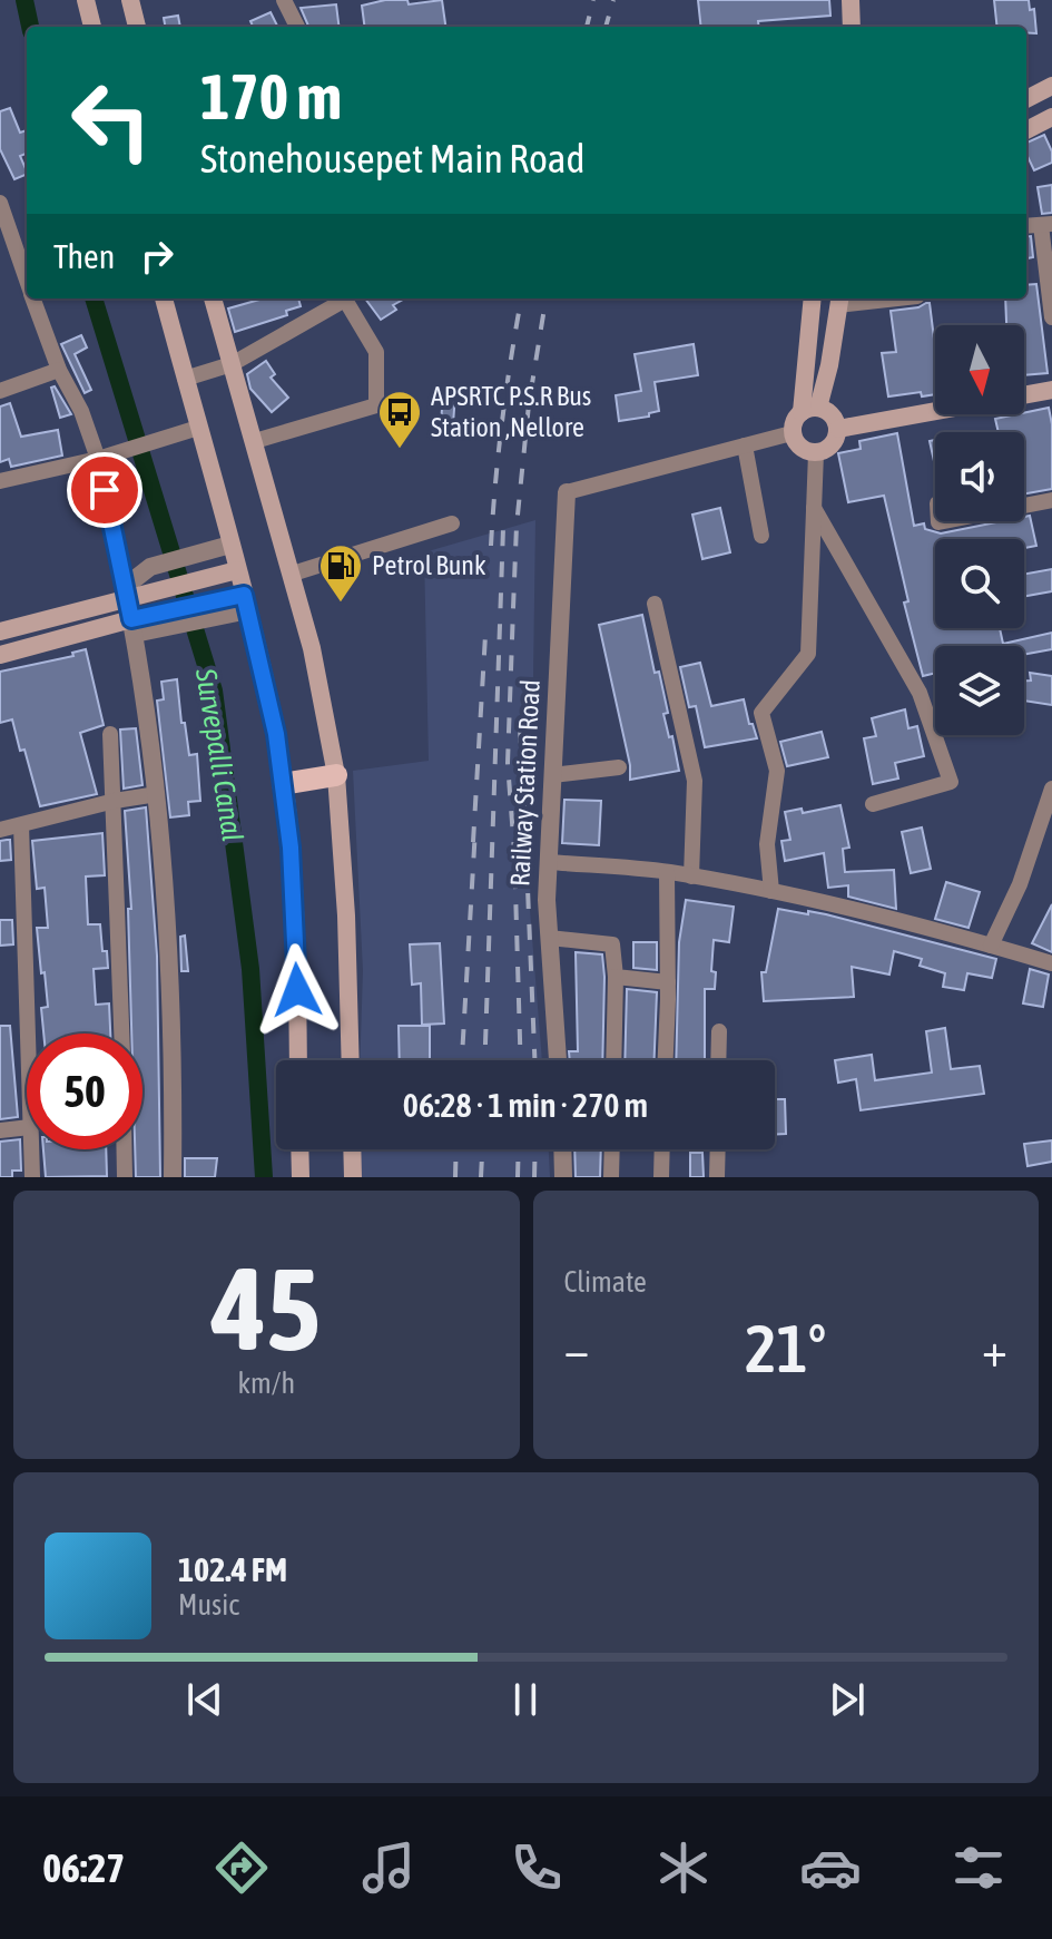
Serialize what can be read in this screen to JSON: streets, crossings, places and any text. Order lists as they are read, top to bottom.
{
  "streets": {
    "street": ["Railway Station Road"]
  },
  "water": ["Survepalli Canal"],
  "places": {
    "bus stop": ["APSRTC P.S.R Bus Station ,Nellore"],
    "fuel station": ["Petrol Bunk"]
  },
  "north": "bottom",
  "page": {
    "turn": ["170 m", "Stonehousepet Main Road"],
    "then": "Then",
    "limit": "50",
    "trip": "06:28 · 1 min · 270 m",
    "tile": [
      ["45", "km/h"],
      "Climate"
    ],
    "heat": ["−", "21°", "+"],
    "song": ["102.4 FM", "Music"],
    "tabs": "06:27"
  }
}
